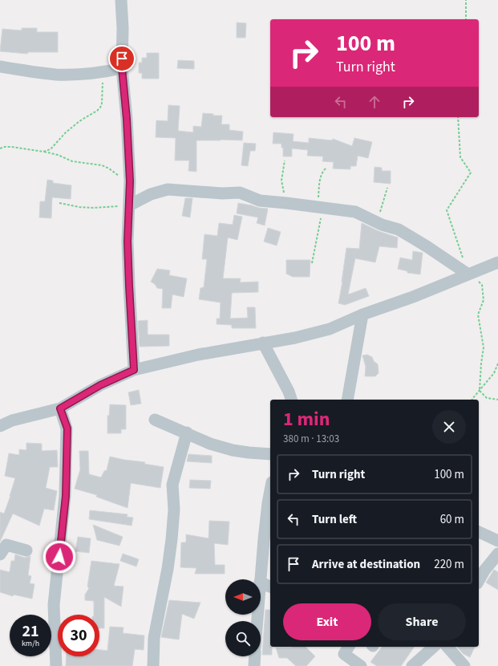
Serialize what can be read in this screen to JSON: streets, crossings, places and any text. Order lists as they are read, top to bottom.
{
  "north": "left",
  "page": {
    "turn": ["100 m", "Turn right"],
    "heading": ["1 min", "380 m · 13:03"],
    "list": [
      {
        "name": "Turn right",
        "value": "100 m"
      },
      {
        "name": "Turn left",
        "value": "60 m"
      },
      {
        "name": "Arrive at destination",
        "value": "220 m"
      }
    ],
    "buttons": ["Exit", "Share"],
    "speed": "21 km/h",
    "limit": "30"
  }
}
